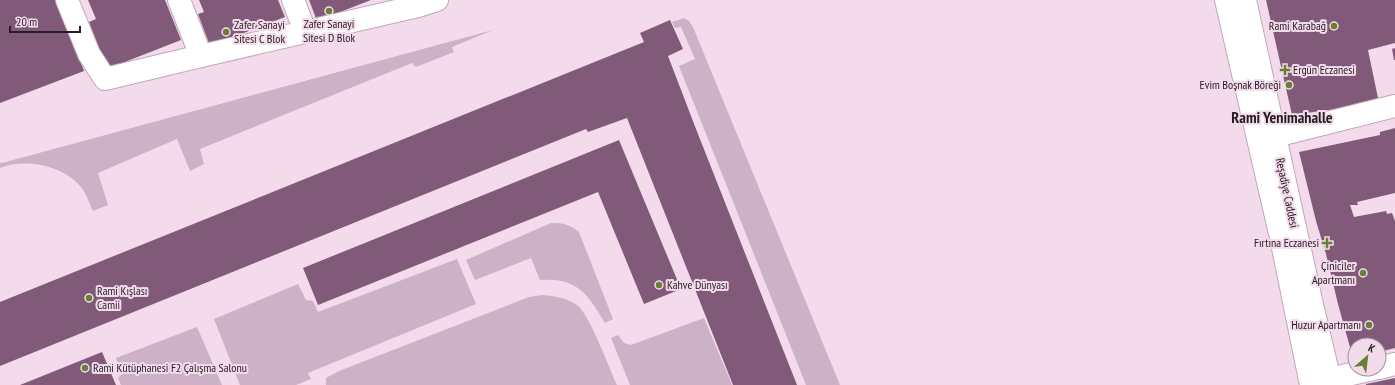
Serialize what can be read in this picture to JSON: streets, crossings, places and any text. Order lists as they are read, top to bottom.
{
  "streets": {
    "main road": ["Reşadiye Caddesi"]
  },
  "districts": ["Rami Yenimahalle"],
  "places": {
    "other": [
      "Zafer Sanayi Sitesi D Blok",
      "Rami Karabağ",
      "Zafer Sanayi Sitesi C Blok",
      "Evim Boşnak Böreği",
      "Çiniciler Apartmanı",
      "Kahve Dünyası",
      "Rami Kışlası Camii",
      "Huzur Apartmanı",
      "Rami Kütüphanesi F2 Çalışma Salonu"
    ],
    "health": ["Ergün Eczanesi", "Fırtına Eczanesi"]
  },
  "scale_bar": "20 m",
  "north": "top right"
}
